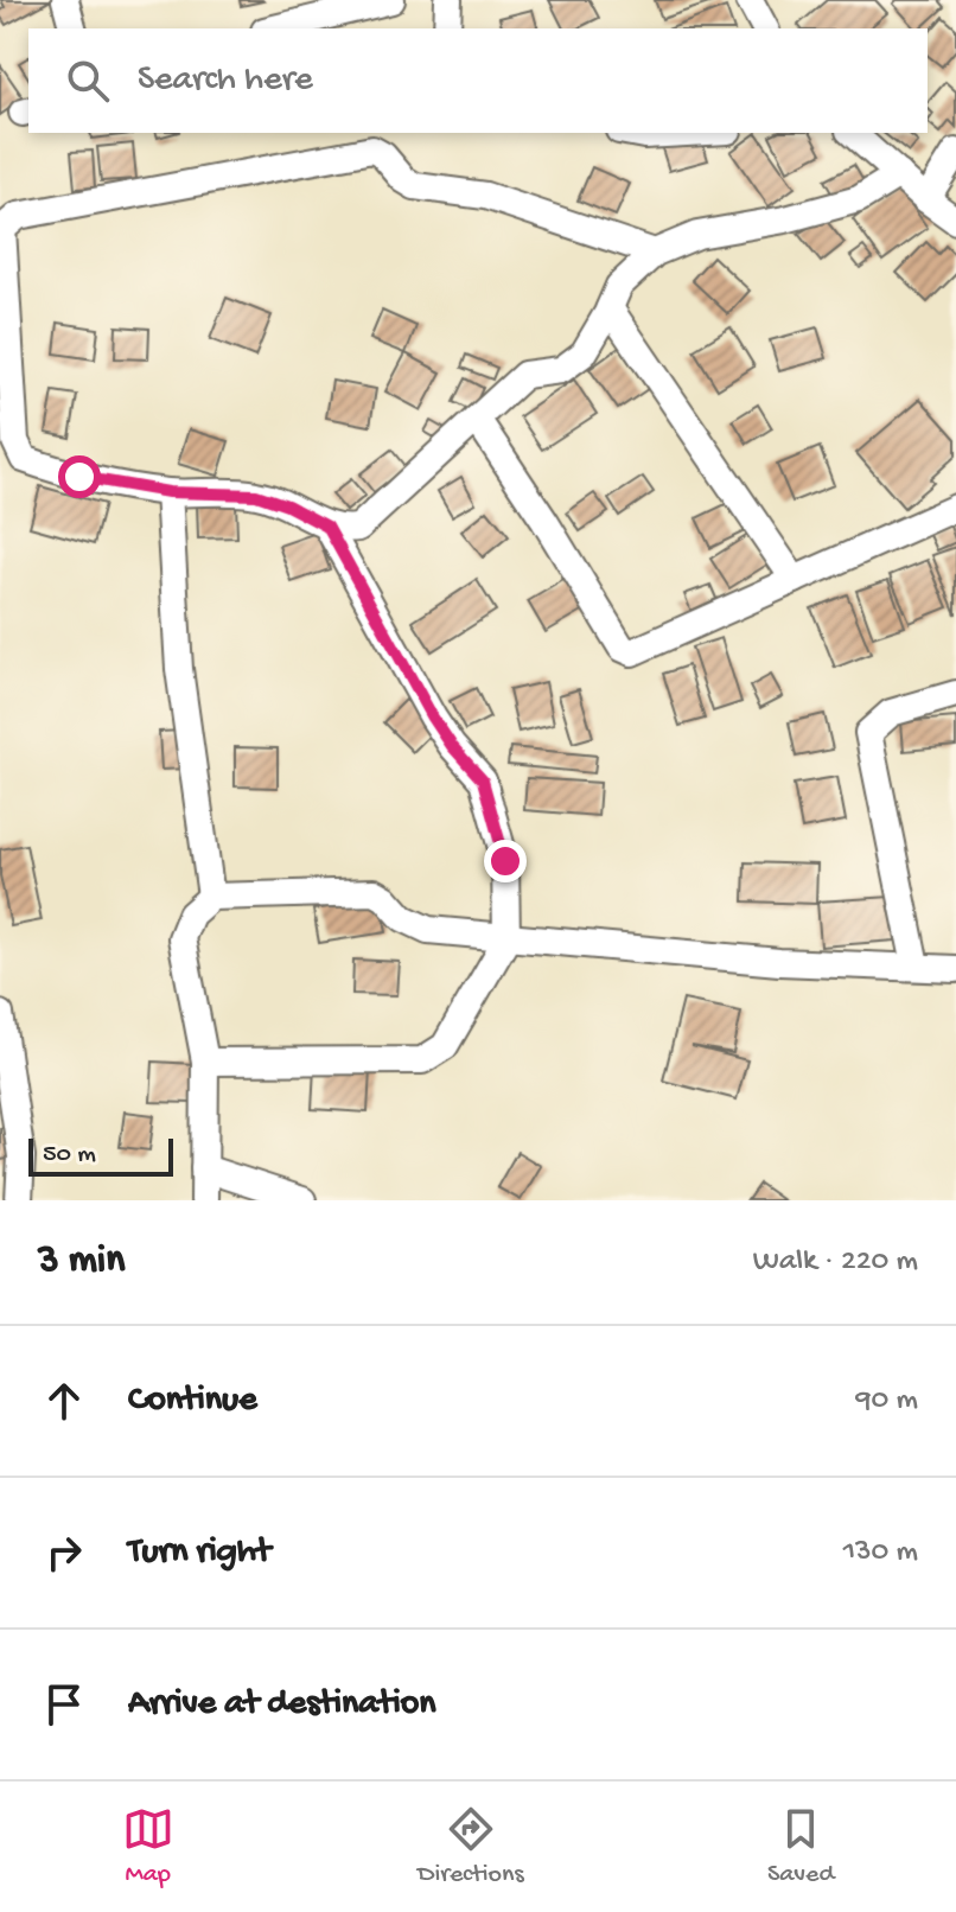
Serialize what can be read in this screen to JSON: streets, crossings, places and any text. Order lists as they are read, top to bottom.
{
  "scale_bar": "50 m",
  "page": {
    "search": "Search here",
    "scale": "50 m",
    "heading": ["3 min", "Walk · 220 m"],
    "list": [
      ["Continue", "90 m"],
      ["Turn right", "130 m"],
      "Arrive at destination"
    ],
    "nav": ["Map", "Directions", "Saved"]
  }
}
